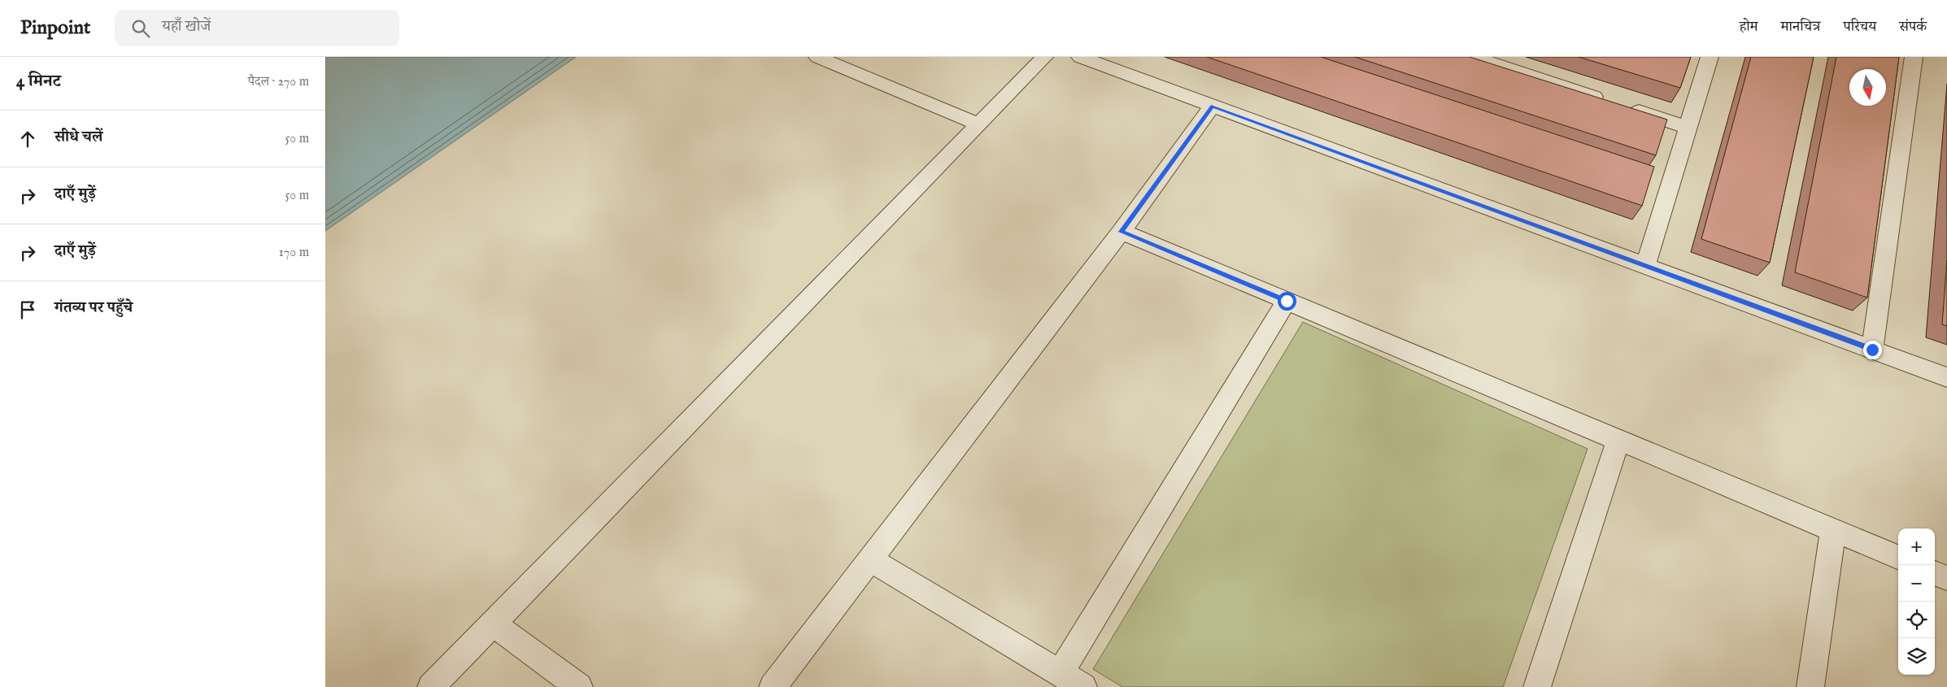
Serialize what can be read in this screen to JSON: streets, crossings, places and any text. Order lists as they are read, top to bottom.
{
  "north": "bottom",
  "page": {
    "header": "Pinpoint",
    "search": "यहाँ खोजें",
    "nav": [
      "होम",
      "मानचित्र",
      "परिचय",
      "संपर्क"
    ],
    "heading": ["4 मिनट", "पैदल · 270 m"],
    "list": [
      ["सीधे चलें", "50 m"],
      ["दाएँ मुड़ें", "50 m"],
      ["दाएँ मुड़ें", "170 m"],
      "गंतव्य पर पहुँचे"
    ],
    "map_buttons": ["+", "−"]
  }
}
